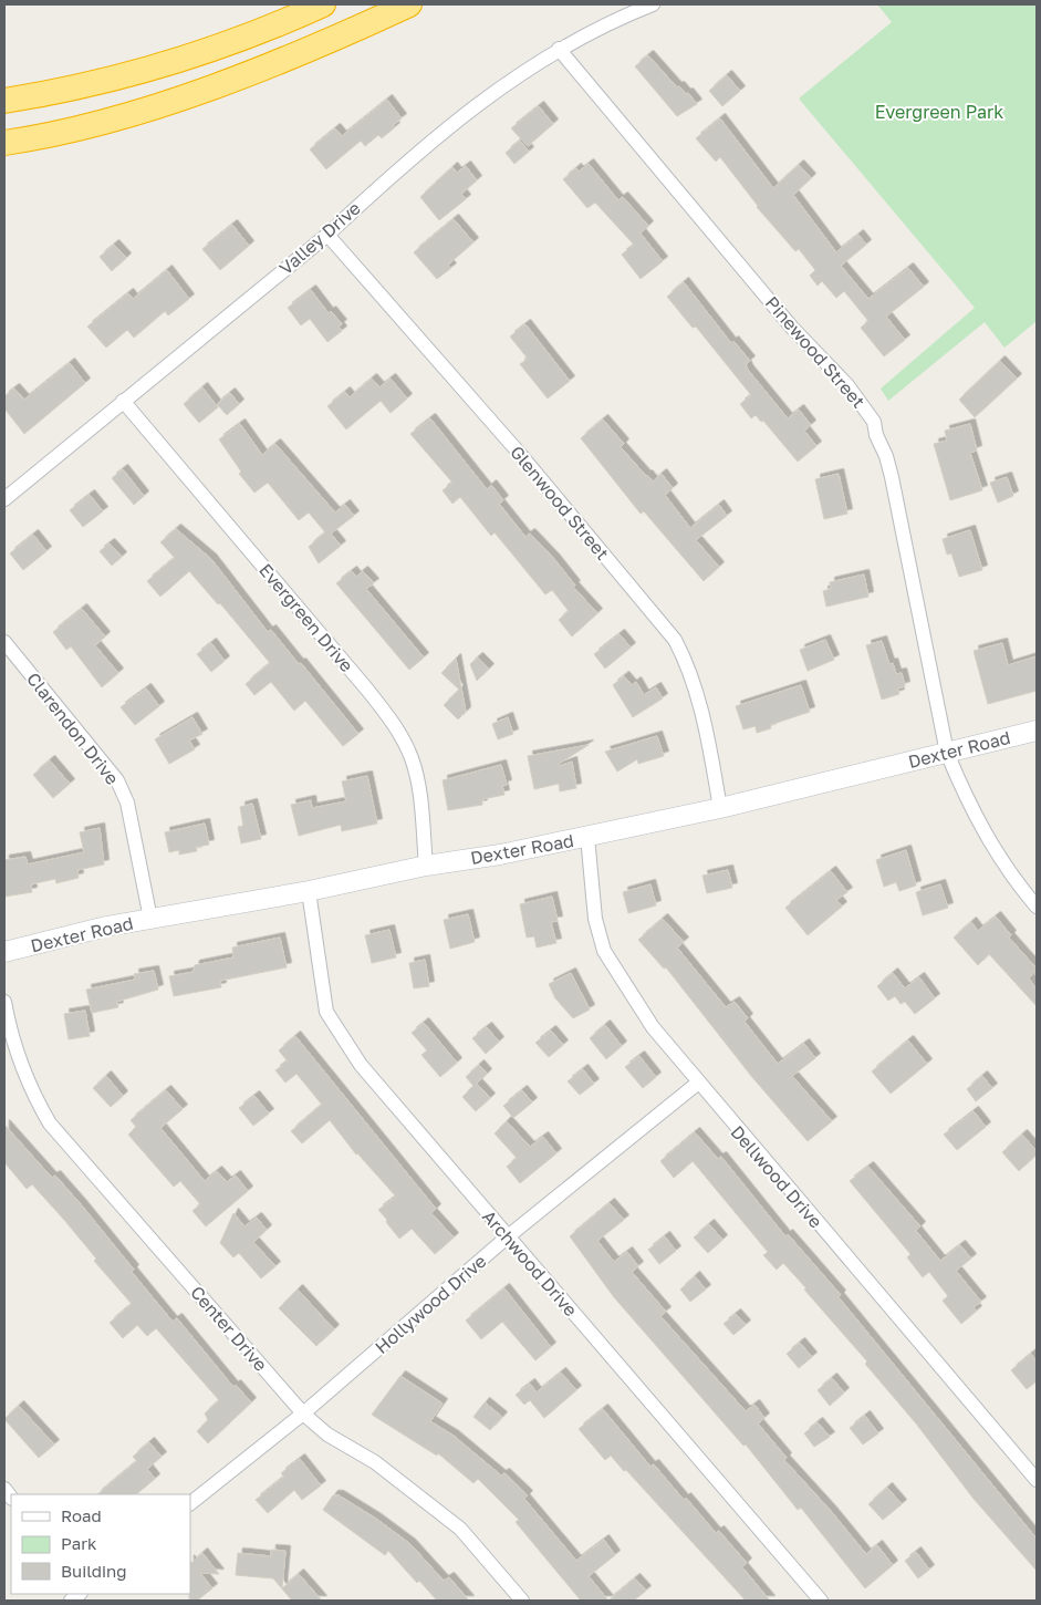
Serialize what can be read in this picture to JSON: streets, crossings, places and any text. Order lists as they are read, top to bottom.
{
  "streets": {
    "main road": ["Dexter Road"],
    "street": [
      "Valley Drive",
      "Pinewood Street",
      "Glenwood Street",
      "Evergreen Drive",
      "Clarendon Drive",
      "Dellwood Drive",
      "Archwood Drive",
      "Hollywood Drive",
      "Center Drive"
    ]
  },
  "crossings": [
    ["Valley Drive", "Pinewood Street"],
    ["Valley Drive", "Glenwood Street"],
    ["Valley Drive", "Evergreen Drive"],
    ["Pinewood Street", "Dexter Road"],
    ["Glenwood Street", "Dexter Road"],
    ["Evergreen Drive", "Dexter Road"],
    ["Clarendon Drive", "Dexter Road"],
    ["Dexter Road", "Dellwood Drive"],
    ["Dexter Road", "Archwood Drive"],
    ["Dellwood Drive", "Hollywood Drive"],
    ["Archwood Drive", "Hollywood Drive"],
    ["Hollywood Drive", "Center Drive"]
  ],
  "parks": ["Evergreen Park"],
  "legend": ["Road", "Park", "Building"]
}
